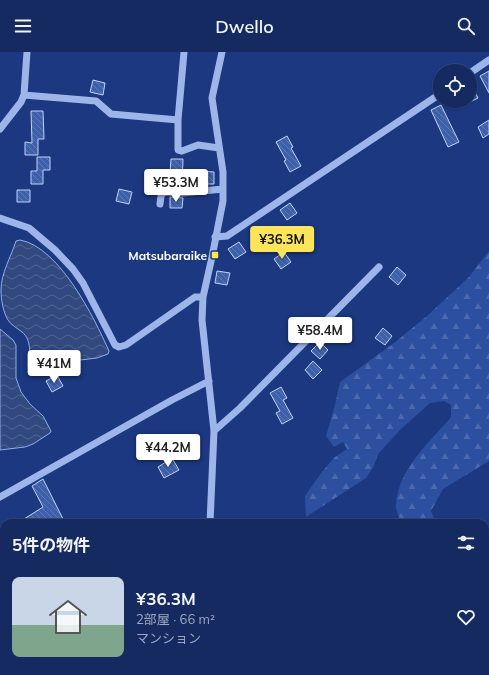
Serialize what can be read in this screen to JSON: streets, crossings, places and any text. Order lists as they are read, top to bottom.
{
  "places": {
    "transit": ["Matsubaraike"]
  },
  "page": {
    "header": "Dwello",
    "price": [
      "¥53.3M",
      "¥36.3M",
      "¥58.4M",
      "¥41M",
      "¥44.2M"
    ],
    "heading": "5件の物件",
    "list": [
      {
        "name": "¥36.3M",
        "note": "2部屋 · 66 m² · マンション"
      }
    ]
  }
}
